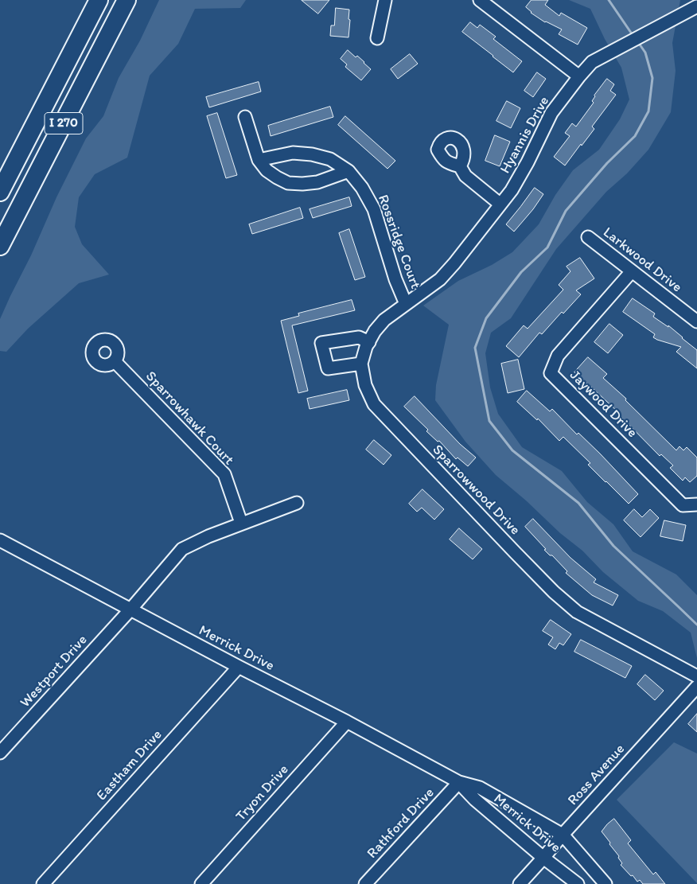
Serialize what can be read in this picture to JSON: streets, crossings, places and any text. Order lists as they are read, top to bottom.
{
  "streets": {
    "highway": ["I 270"],
    "street": [
      "Hyannis Drive",
      "Rossridge Court",
      "Larkwood Drive",
      "Jaywood Drive",
      "Sparrowhawk Court",
      "Sparrowwood Drive",
      "Merrick Drive",
      "Westport Drive",
      "Eastham Drive",
      "Ross Avenue",
      "Tryon Drive",
      "Rathford Drive"
    ]
  },
  "crossings": [
    ["Hyannis Drive", "Sparrowwood Drive"],
    ["Rossridge Court", "Sparrowwood Drive"],
    ["Larkwood Drive", "Jaywood Drive"],
    ["Merrick Drive", "Westport Drive"],
    ["Merrick Drive", "Eastham Drive"],
    ["Merrick Drive", "Ross Avenue"],
    ["Merrick Drive", "Tryon Drive"],
    ["Merrick Drive", "Rathford Drive"]
  ]
}
